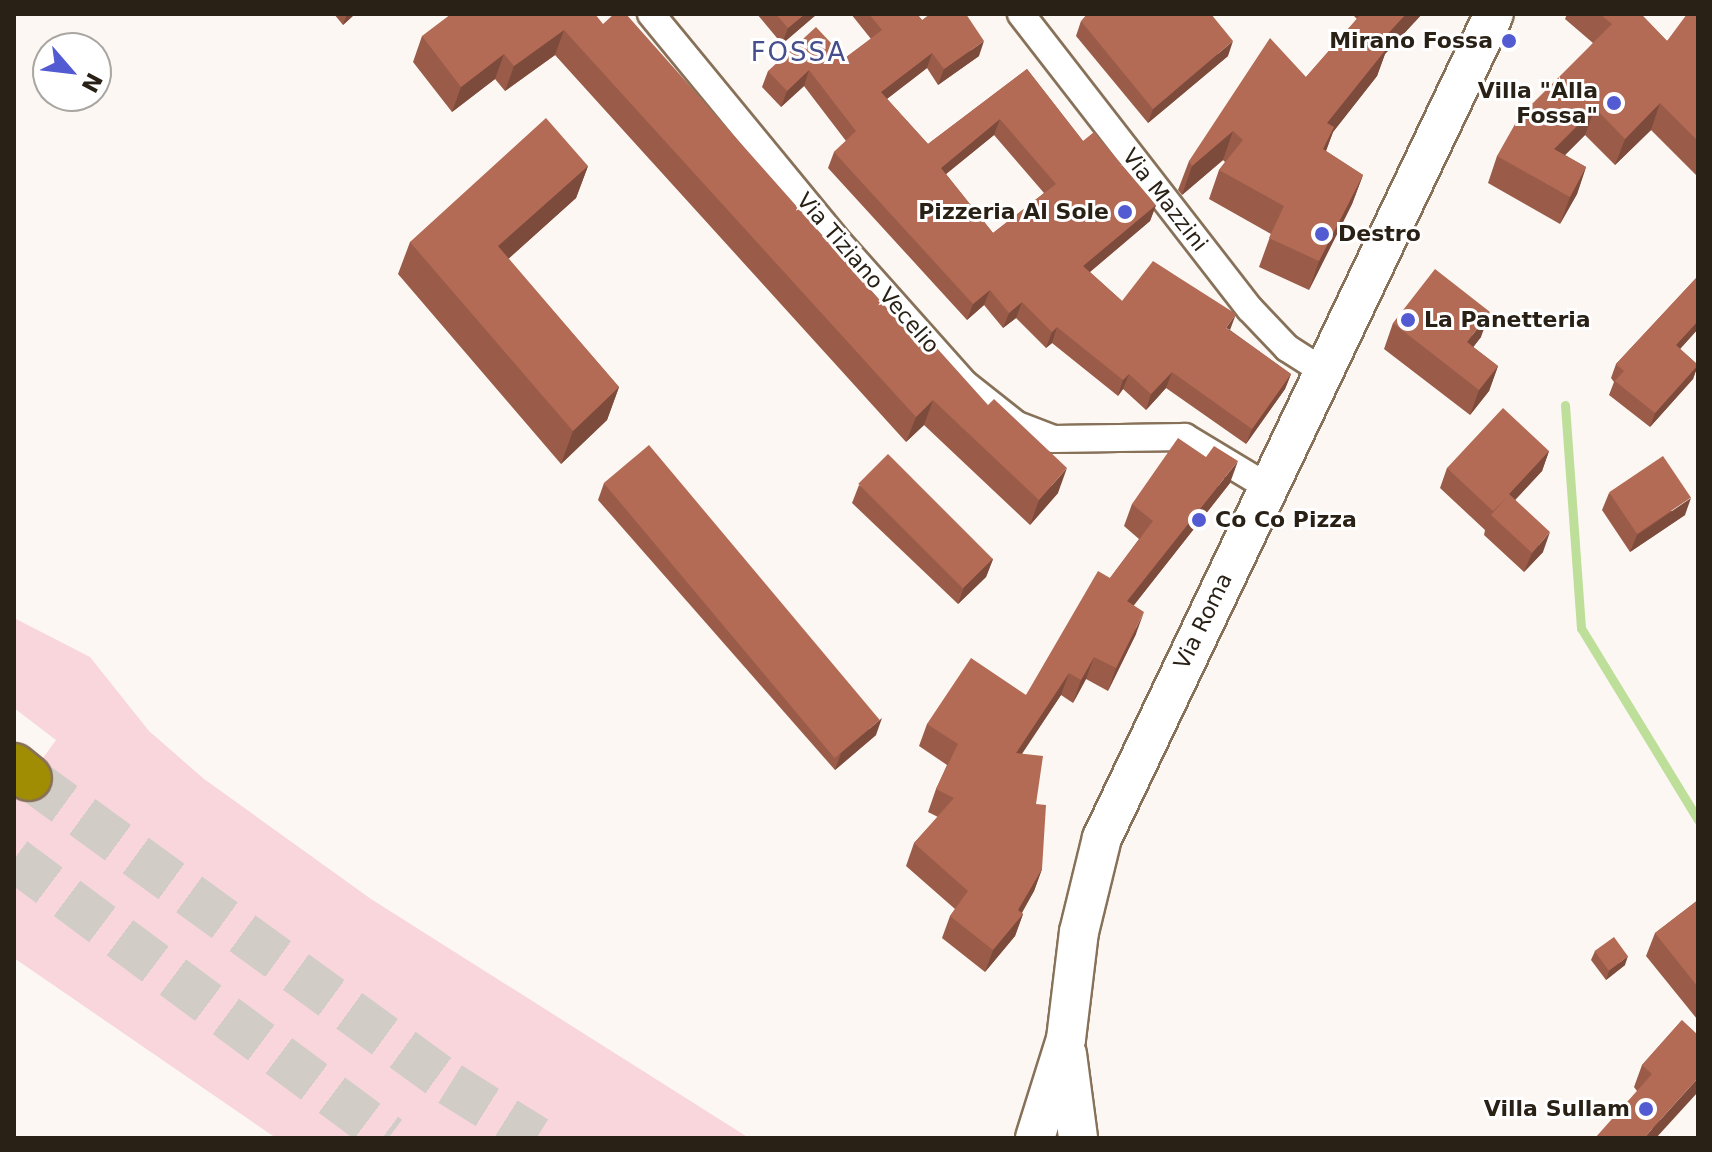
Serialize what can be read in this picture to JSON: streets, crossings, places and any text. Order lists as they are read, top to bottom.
{
  "streets": {
    "main road": ["Via Roma"],
    "street": ["Via Mazzini", "Via Tiziano Vecelio"]
  },
  "crossings": [
    ["Via Mazzini", "Via Roma"],
    ["Via Tiziano Vecelio", "Via Roma"]
  ],
  "districts": ["FOSSA"],
  "places": [
    "Mirano Fossa",
    "Villa \"Alla Fossa\"",
    "Pizzeria Al Sole",
    "Destro",
    "La Panetteria",
    "Co Co Pizza",
    "Villa Sullam"
  ],
  "north": "bottom right"
}
